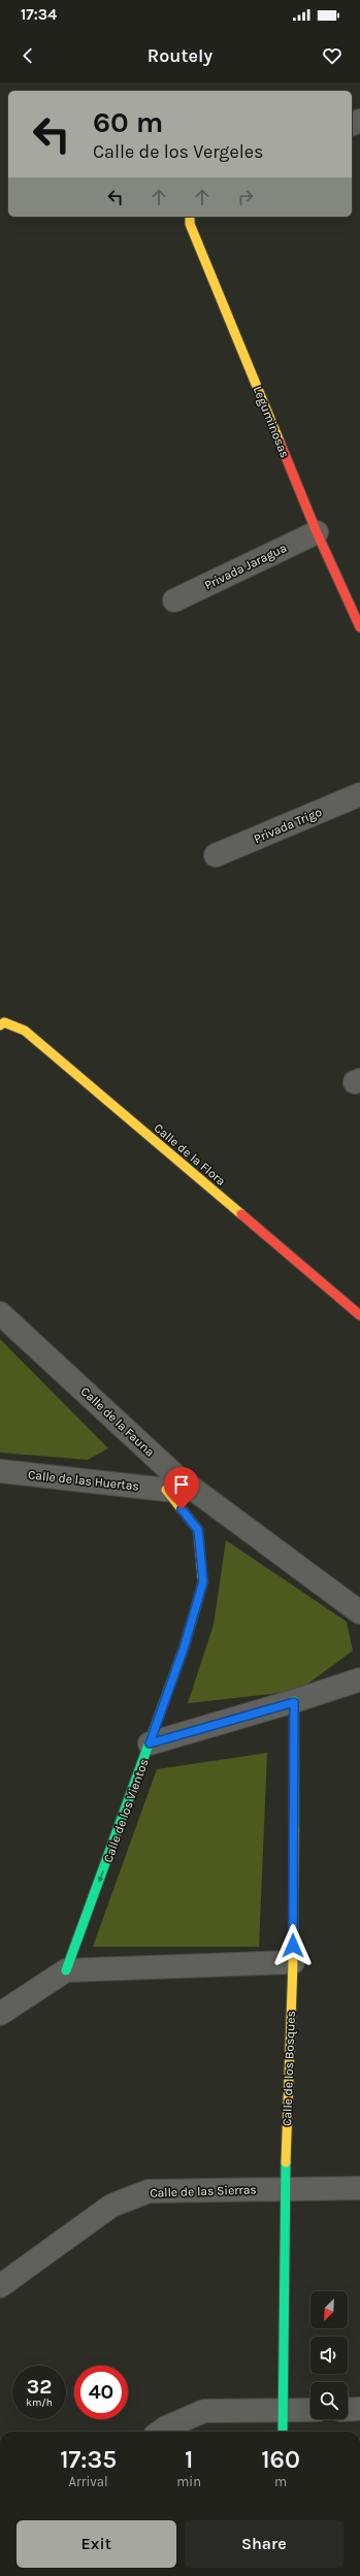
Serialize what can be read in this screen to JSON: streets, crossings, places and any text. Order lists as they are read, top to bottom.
{
  "streets": {
    "street": [
      "Leguminosas",
      "Privada Jaragua",
      "Privada Trigo",
      "Calle de la Flora",
      "Calle de la Fauna",
      "Calle de las Huertas",
      "Calle de los Vientos",
      "Calle de los Bosques",
      "Calle de las Sierras"
    ]
  },
  "crossings": [
    ["Leguminosas", "Privada Jaragua"],
    ["Calle de la Fauna", "Calle de las Huertas"],
    ["Calle de la Fauna", "Calle de los Vientos"],
    ["Calle de las Huertas", "Calle de los Vientos"],
    ["Calle de los Bosques", "Calle de las Sierras"]
  ],
  "one_way": ["Calle de los Vientos"],
  "north": "bottom left",
  "page": {
    "status": "17:34",
    "header": "Routely",
    "turn": ["60 m", "Calle de los Vergeles"],
    "speed": "32 km/h",
    "limit": "40",
    "eta": [
      "17:35",
      "Arrival",
      "1",
      "min",
      "160",
      "m"
    ],
    "buttons": ["Exit", "Share"]
  }
}
